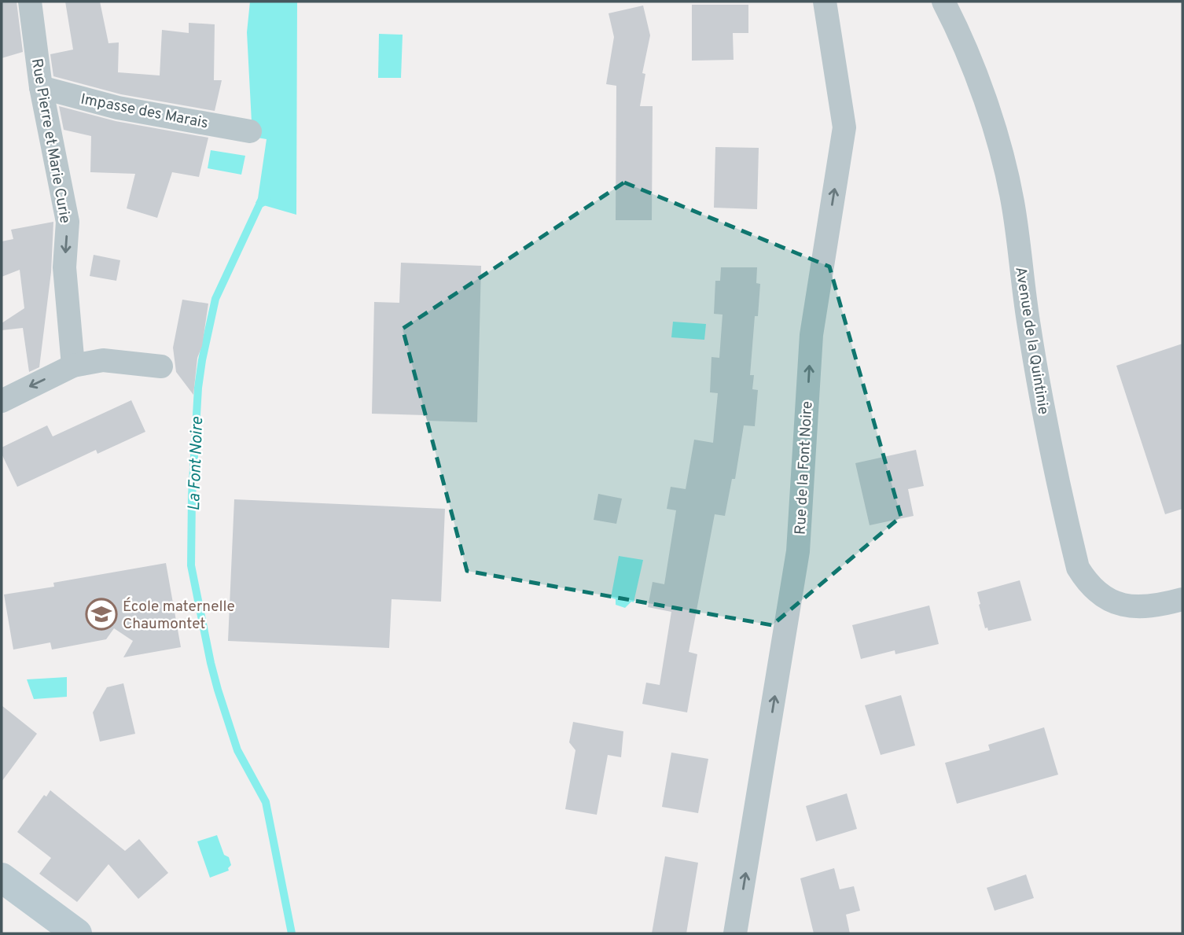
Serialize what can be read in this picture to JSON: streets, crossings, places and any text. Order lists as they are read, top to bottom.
{
  "streets": {
    "street": [
      "Impasse des Marais",
      "Rue Pierre et Marie Curie",
      "Avenue de la Quintinie",
      "Rue de la Font Noire"
    ]
  },
  "crossings": [
    ["Impasse des Marais", "Rue Pierre et Marie Curie"]
  ],
  "one_way": ["Rue Pierre et Marie Curie", "Rue de la Font Noire"],
  "water": ["La Font Noire"],
  "places": {
    "school or university": ["École maternelle Chaumontet"]
  }
}
